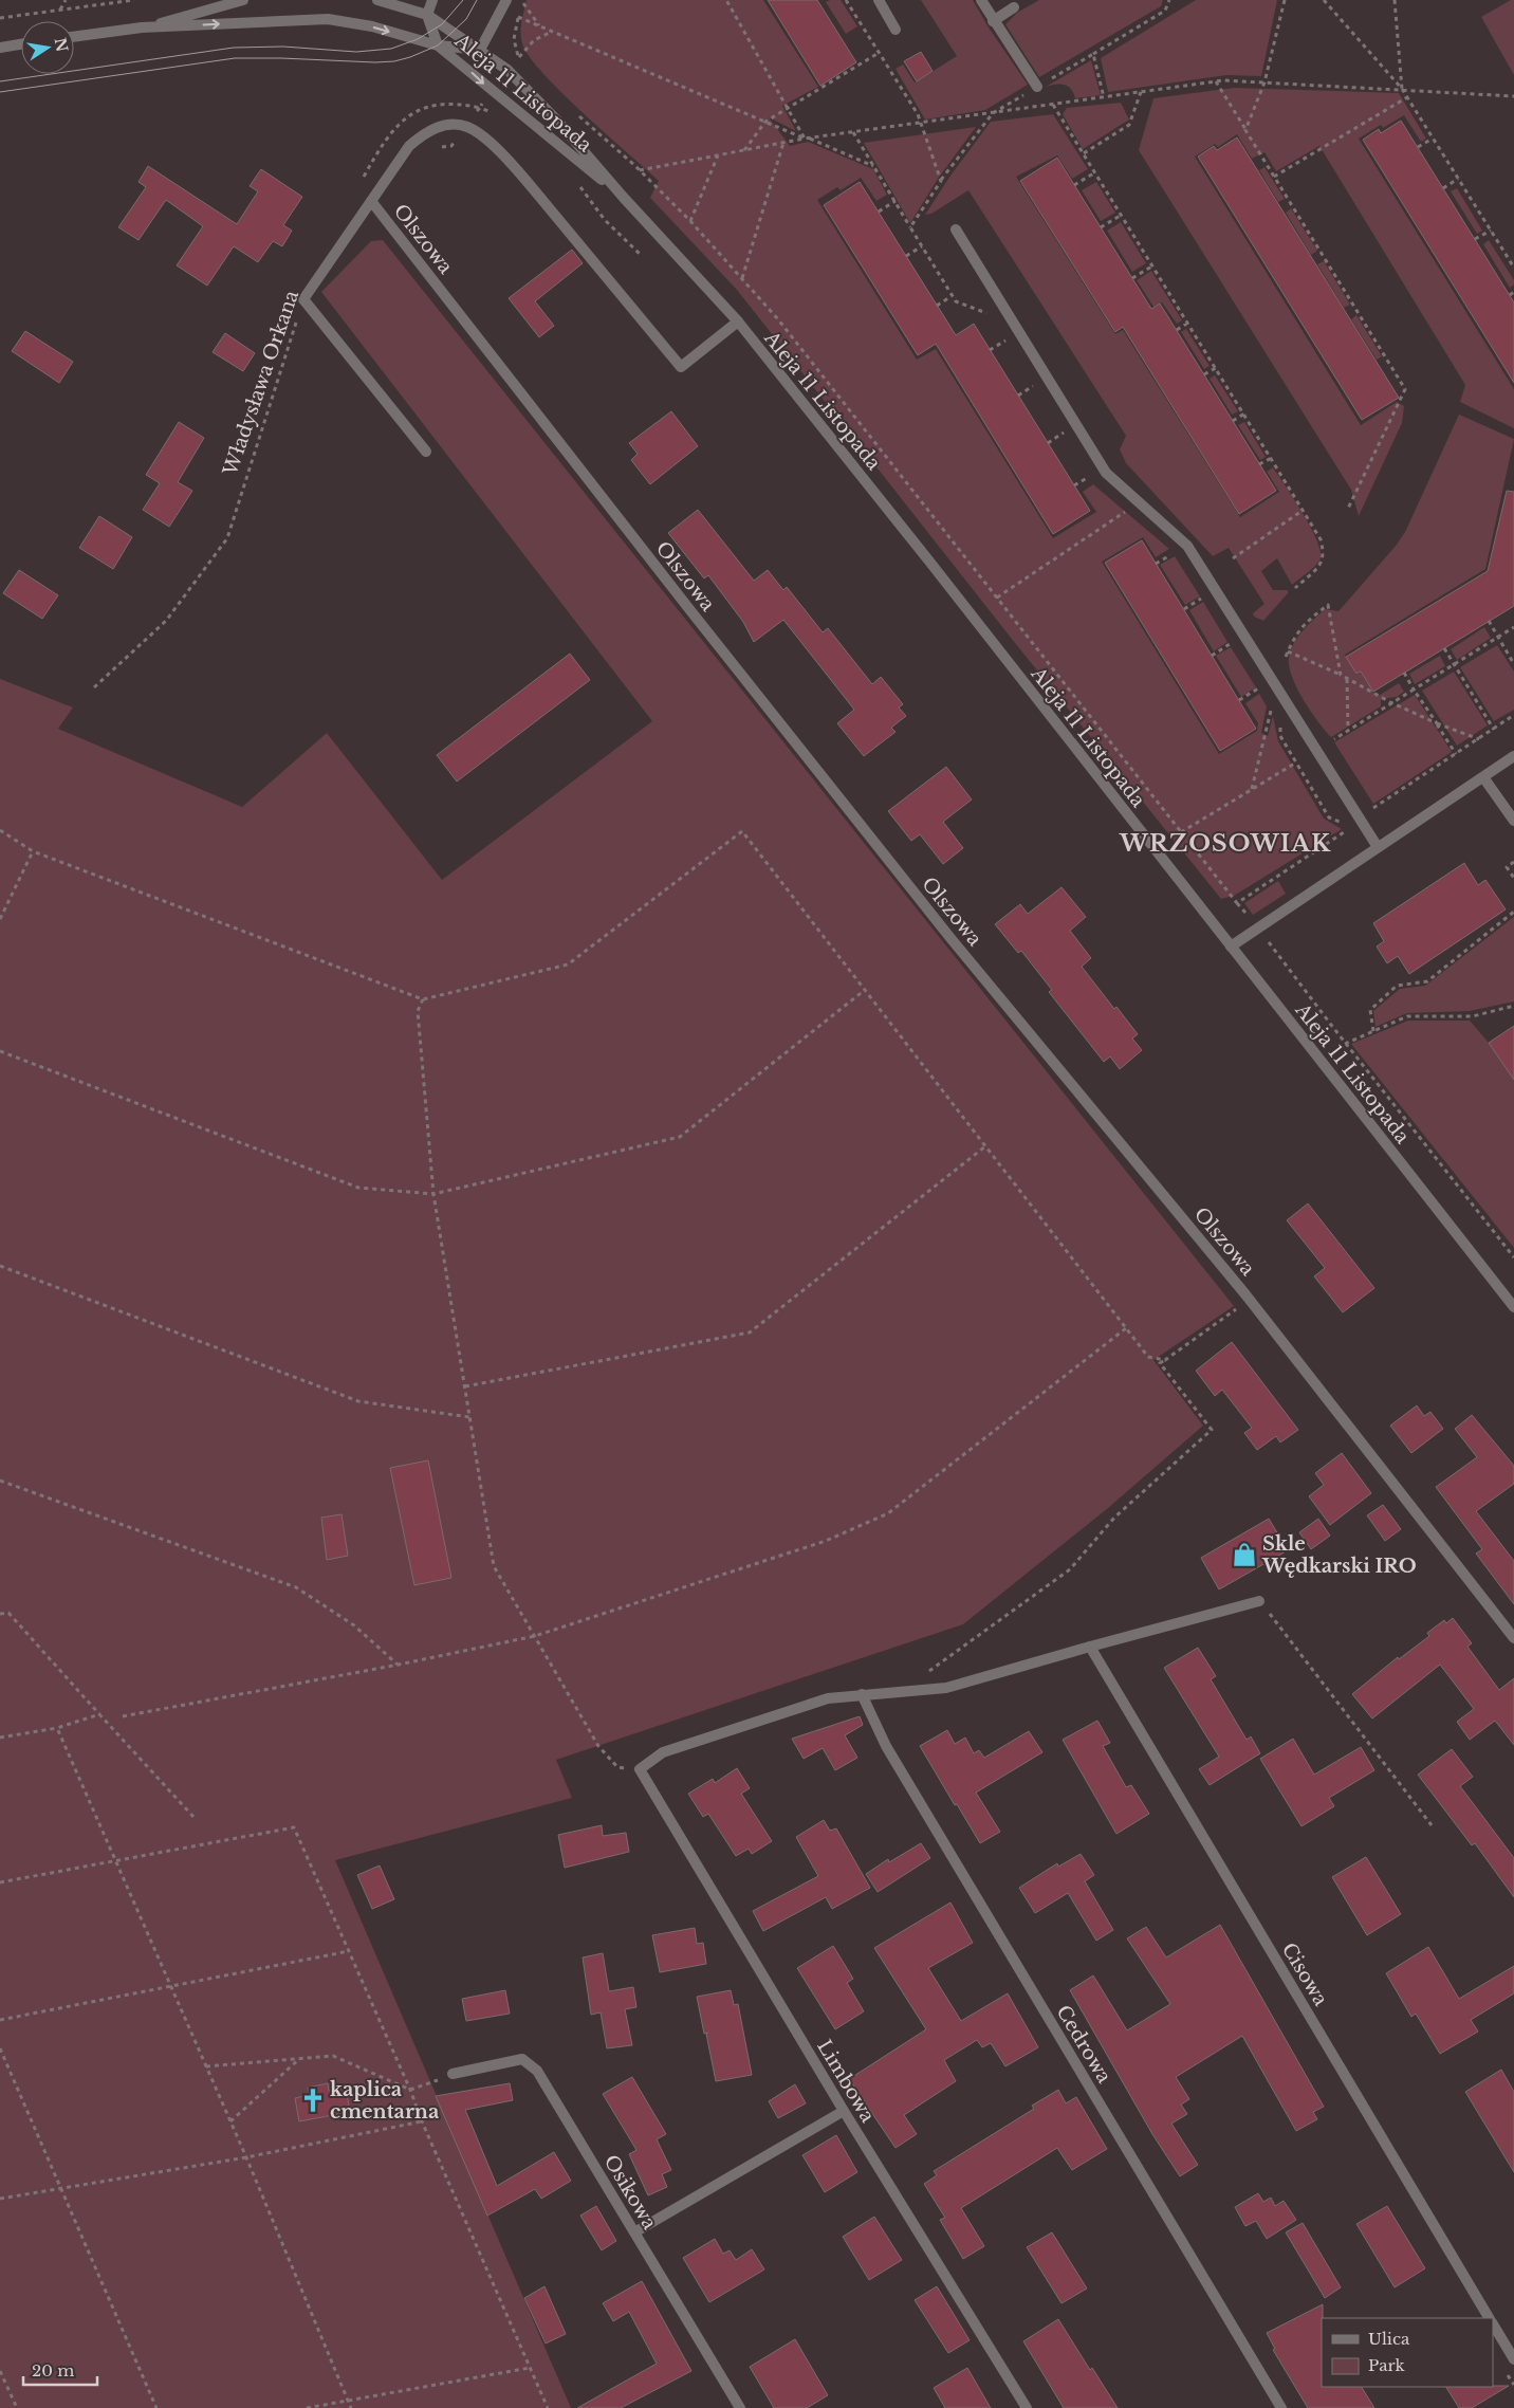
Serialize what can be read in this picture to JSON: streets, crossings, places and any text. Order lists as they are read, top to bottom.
{
  "streets": {
    "street": [
      "Aleja 11 Listopada",
      "Olszowa",
      "Władysława Orkana",
      "Cisowa",
      "Cedrowa",
      "Limbowa",
      "Osikowa"
    ]
  },
  "crossings": [
    ["Olszowa", "Władysława Orkana"]
  ],
  "districts": ["WRZOSOWIAK"],
  "places": {
    "shop": ["Skle Wędkarski IRO"],
    "church": ["kaplica cmentarna"]
  },
  "legend": ["Ulica", "Park"],
  "scale_bar": "20 m",
  "north": "right"
}
